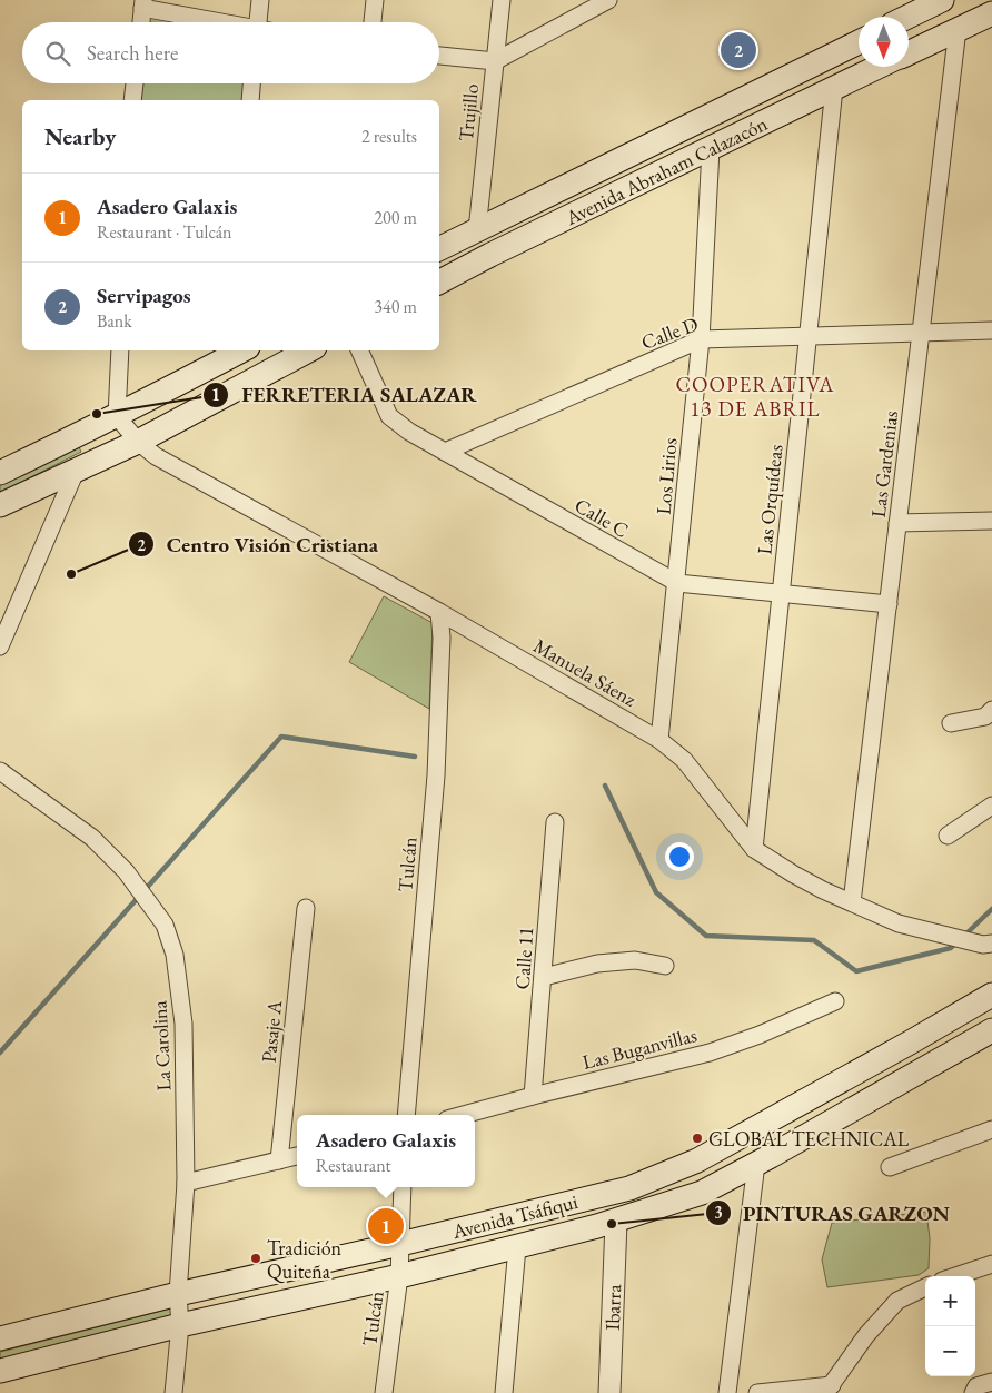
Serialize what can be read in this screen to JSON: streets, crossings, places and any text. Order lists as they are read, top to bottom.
{
  "streets": {
    "main road": ["Avenida Abraham Calazacón", "Avenida Tsáfiqui"],
    "street": [
      "Trujillo",
      "Calle D",
      "Las Gardenias",
      "Los Lirios",
      "Las Orquídeas",
      "Calle C",
      "Manuela Sáenz",
      "Tulcán",
      "Calle 11",
      "Pasaje A",
      "La Carolina",
      "Las Buganvillas",
      "Ibarra"
    ]
  },
  "crossings": [
    ["Trujillo", "Avenida Abraham Calazacón"],
    ["Avenida Abraham Calazacón", "Los Lirios"],
    ["Avenida Abraham Calazacón", "Las Orquídeas"],
    ["Calle D", "Las Gardenias"],
    ["Calle D", "Los Lirios"],
    ["Calle D", "Las Orquídeas"],
    ["Calle D", "Calle C"],
    ["Las Gardenias", "Calle C"],
    ["Las Gardenias", "Manuela Sáenz"],
    ["Los Lirios", "Calle C"],
    ["Los Lirios", "Manuela Sáenz"],
    ["Las Orquídeas", "Calle C"],
    ["Las Orquídeas", "Manuela Sáenz"],
    ["Manuela Sáenz", "Tulcán"],
    ["Tulcán", "Avenida Tsáfiqui"],
    ["Calle 11", "Las Buganvillas"],
    ["La Carolina", "Avenida Tsáfiqui"],
    ["Avenida Tsáfiqui", "Ibarra"]
  ],
  "districts": ["COOPERATIVA 13 DE ABRIL"],
  "places": [
    "FERRETERIA SALAZAR",
    "Centro Visión Cristiana",
    "GLOBAL TECHNICAL",
    "PINTURAS GARZON",
    "Tradición Quiteña"
  ],
  "north": "bottom",
  "page": {
    "search": "Search here",
    "pins": ["2", "1"],
    "heading": ["Nearby", "2 results"],
    "list": [
      {
        "mark": "1",
        "name": "Asadero Galaxis",
        "note": "Restaurant · Tulcán",
        "value": "200 m"
      },
      {
        "mark": "2",
        "name": "Servipagos",
        "note": "Bank",
        "value": "340 m"
      }
    ],
    "popup": ["Asadero Galaxis", "Restaurant"],
    "map_buttons": ["+", "−"]
  }
}
